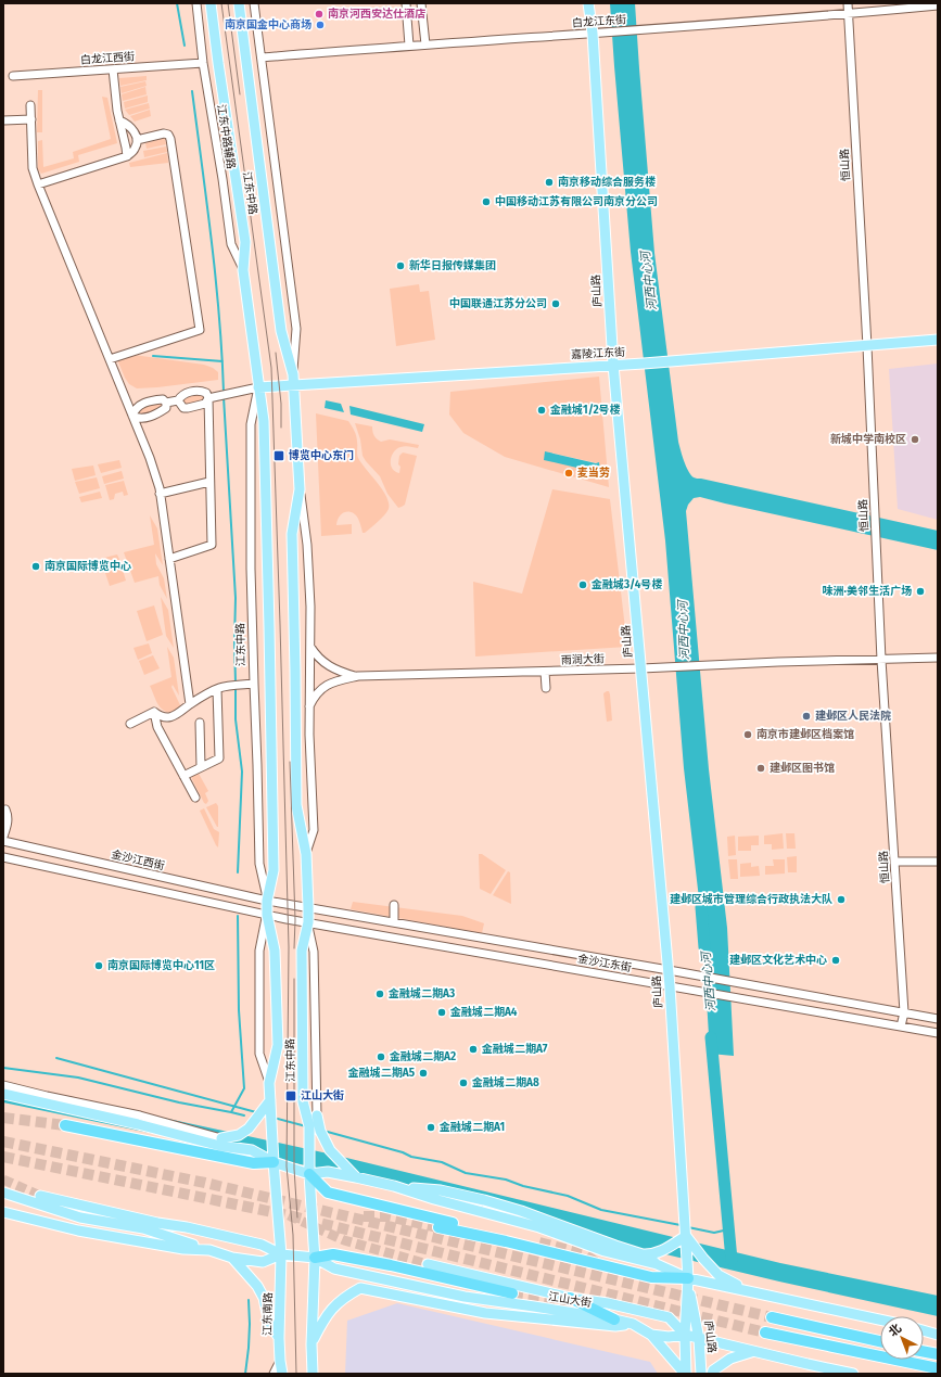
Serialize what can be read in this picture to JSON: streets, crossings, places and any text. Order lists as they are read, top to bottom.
{
  "streets": {
    "main road": [
      "江东中路",
      "庐山路",
      "嘉陵江东街",
      "江山大街",
      "江东南路"
    ],
    "street": [
      "白龙江东街",
      "白龙江西街",
      "江东中路辅路",
      "恒山路",
      "雨润大街",
      "金沙江西街",
      "金沙江东街"
    ]
  },
  "crossings": [
    ["白龙江东街", "恒山路"],
    ["白龙江东街", "江东中路"],
    ["白龙江东街", "庐山路"],
    ["白龙江西街", "江东中路辅路"],
    ["江东中路辅路", "江东中路"],
    ["恒山路", "嘉陵江东街"],
    ["恒山路", "雨润大街"],
    ["恒山路", "金沙江东街"],
    ["江东中路", "嘉陵江东街"],
    ["江东中路", "金沙江西街"],
    ["江东中路", "金沙江东街"],
    ["江东中路", "江山大街"],
    ["江东中路", "江东南路"],
    ["庐山路", "嘉陵江东街"],
    ["庐山路", "雨润大街"],
    ["庐山路", "金沙江东街"],
    ["庐山路", "江山大街"],
    ["金沙江西街", "金沙江东街"],
    ["江山大街", "江东南路"]
  ],
  "water": ["河西中心河"],
  "places": {
    "other": [
      "南京河西安达仕酒店",
      "南京国金中心商场",
      "南京移动综合服务楼",
      "中国移动江苏有限公司南京分公司",
      "新华日报传媒集团",
      "中国联通江苏分公司",
      "金融城1/2号楼",
      "新城中学南校区",
      "麦当劳",
      "南京国际博览中心",
      "金融城3/4号楼",
      "味洲·美邻生活广场",
      "建邺区人民法院",
      "南京市建邺区档案馆",
      "建邺区图书馆",
      "建邺区城市管理综合行政执法大队",
      "建邺区文化艺术中心",
      "南京国际博览中心11区",
      "金融城二期A3",
      "金融城二期A4",
      "金融城二期A7",
      "金融城二期A2",
      "金融城二期A5",
      "金融城二期A8",
      "金融城二期A1"
    ],
    "transit": ["博览中心东门", "江山大街"]
  },
  "north": "top left"
}
